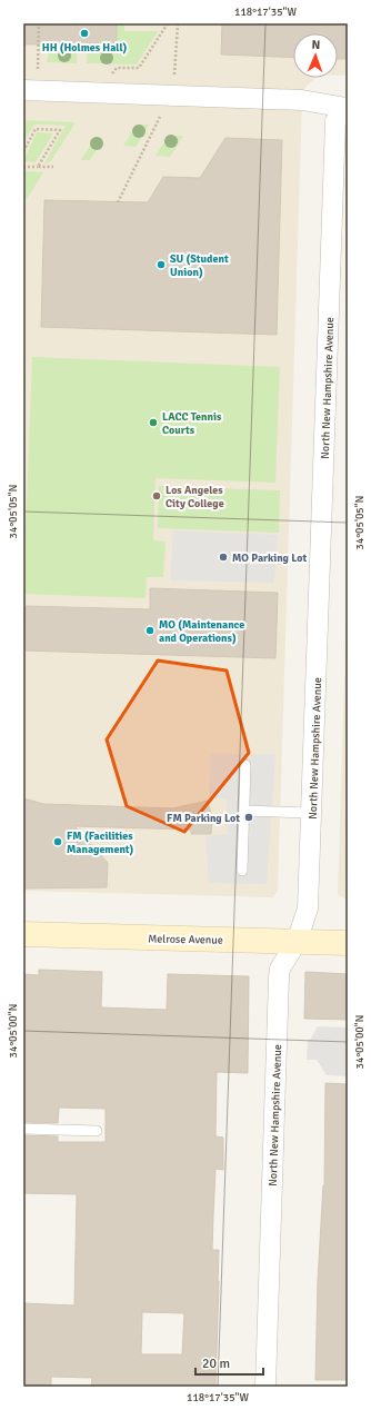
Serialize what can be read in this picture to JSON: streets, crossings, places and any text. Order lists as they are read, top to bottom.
{
  "streets": {
    "main road": ["Melrose Avenue"],
    "street": ["North New Hampshire Avenue"]
  },
  "crossings": [
    ["North New Hampshire Avenue", "Melrose Avenue"]
  ],
  "places": [
    "HH (Holmes Hall)",
    "SU (Student Union)",
    "LACC Tennis Courts",
    "Los Angeles City College",
    "MO Parking Lot",
    "MO (Maintenance and Operations)",
    "FM Parking Lot",
    "FM (Facilities Management)"
  ],
  "scale_bar": "20 m",
  "north": "top",
  "coordinates": ["118°17'35\"W", "34°05'05\"N", "34°05'00\"N"]
}
